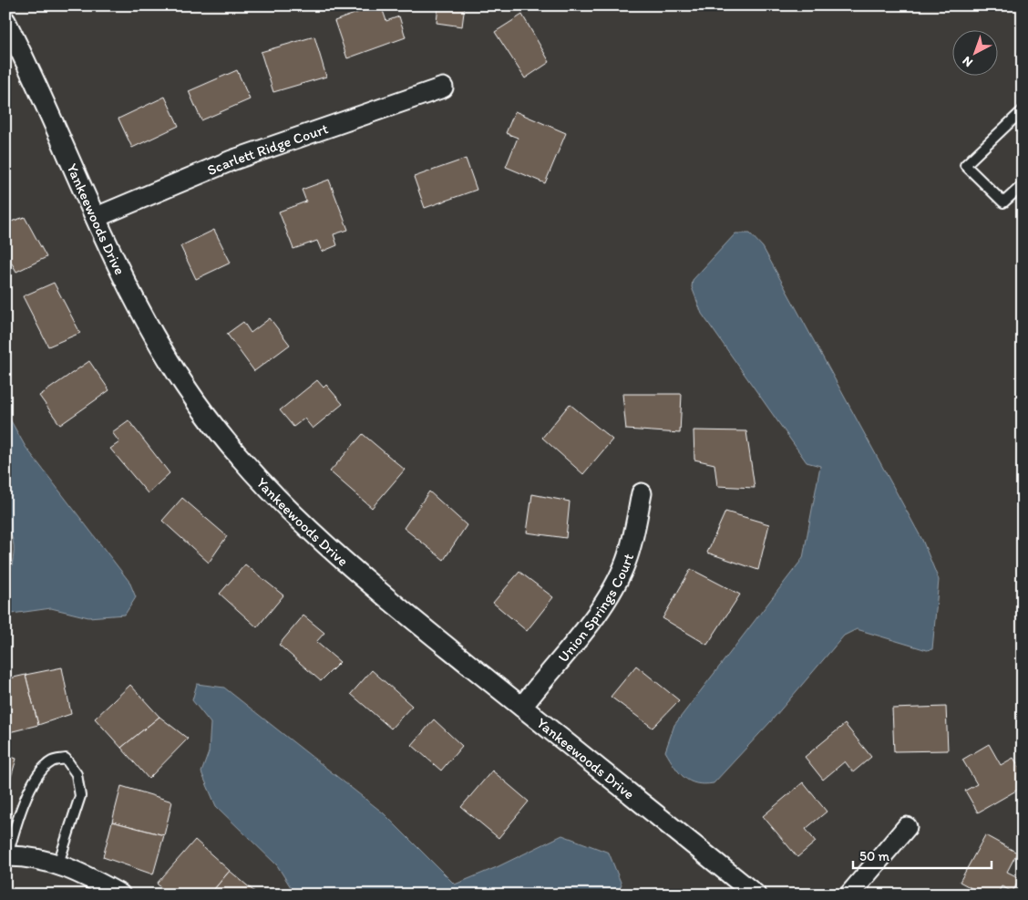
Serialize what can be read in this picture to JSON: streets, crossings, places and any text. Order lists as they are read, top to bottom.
{
  "streets": {
    "street": ["Scarlett Ridge Court", "Yankeewoods Drive", "Union Springs Court"]
  },
  "crossings": [
    ["Scarlett Ridge Court", "Yankeewoods Drive"],
    ["Yankeewoods Drive", "Union Springs Court"]
  ],
  "scale_bar": "50 m",
  "north": "bottom left"
}
